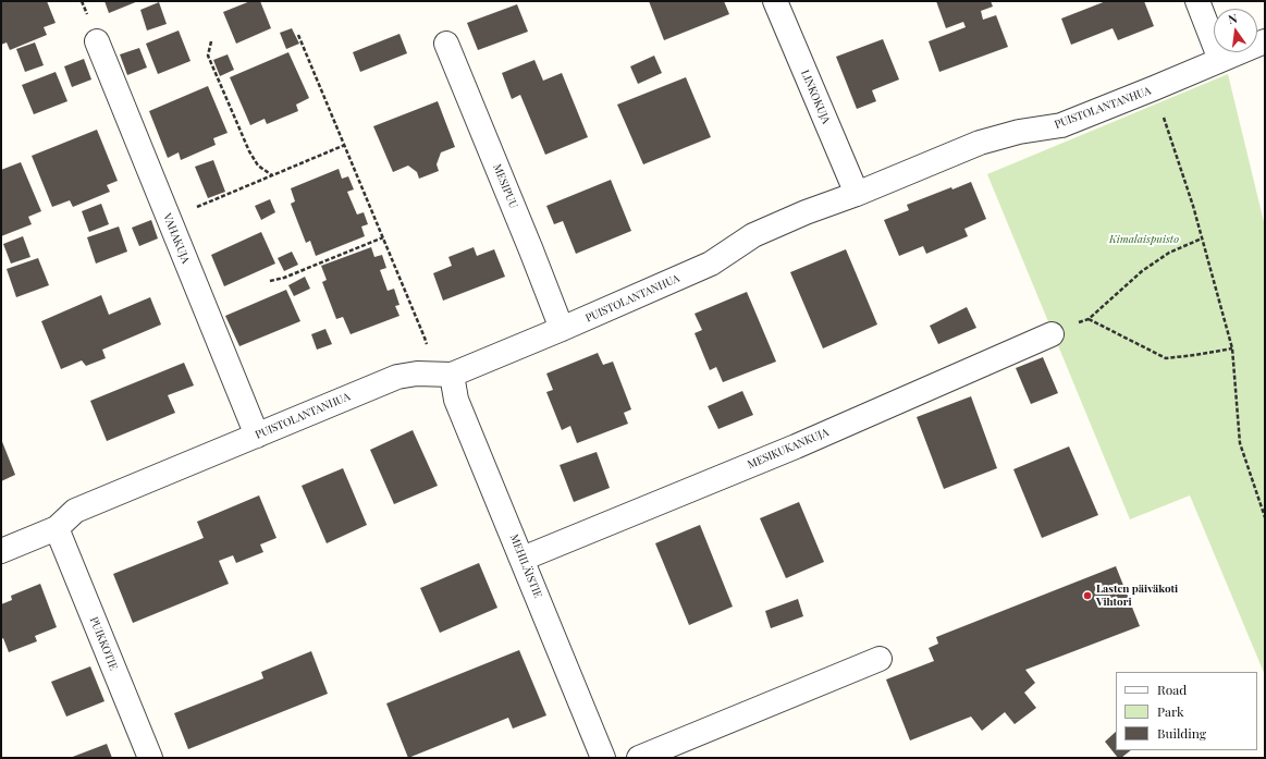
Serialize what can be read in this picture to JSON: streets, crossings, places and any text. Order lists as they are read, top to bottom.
{
  "streets": {
    "street": [
      "LINKOKUJA",
      "PUISTOLANTANHUA",
      "MESIPUU",
      "VAHAKUJA",
      "MESIKUKANKUJA",
      "MEHILÄISTIE",
      "PUIKKOTIE"
    ]
  },
  "crossings": [
    ["LINKOKUJA", "PUISTOLANTANHUA"],
    ["PUISTOLANTANHUA", "MESIPUU"],
    ["PUISTOLANTANHUA", "VAHAKUJA"],
    ["PUISTOLANTANHUA", "MEHILÄISTIE"],
    ["PUISTOLANTANHUA", "PUIKKOTIE"],
    ["MESIKUKANKUJA", "MEHILÄISTIE"]
  ],
  "parks": ["Kimalaispuisto"],
  "places": ["Lasten päiväkoti Vihtori"],
  "legend": ["Road", "Park", "Building"],
  "north": "top"
}
